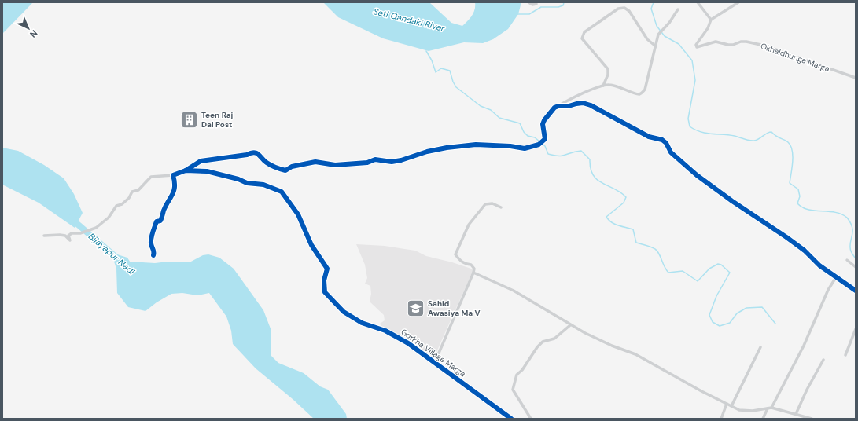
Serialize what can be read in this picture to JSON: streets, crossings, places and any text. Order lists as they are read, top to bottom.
{
  "streets": {
    "street": ["Okhaldhunga Marga", "Gorkha Village Marga"]
  },
  "water": ["Seti Gandaki River", "Bijayapur Nadi"],
  "places": {
    "building": ["Teen Raj Dal Post"],
    "school or university": ["Sahid Awasiya Ma V"]
  },
  "north": "bottom right"
}
